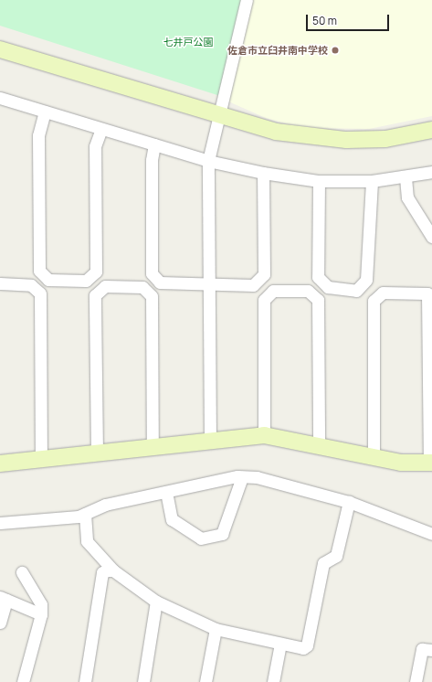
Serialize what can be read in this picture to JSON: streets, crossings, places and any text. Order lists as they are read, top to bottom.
{
  "parks": ["七井戸公園"],
  "places": ["佐倉市立臼井南中学校"],
  "scale_bar": "50 m"
}
